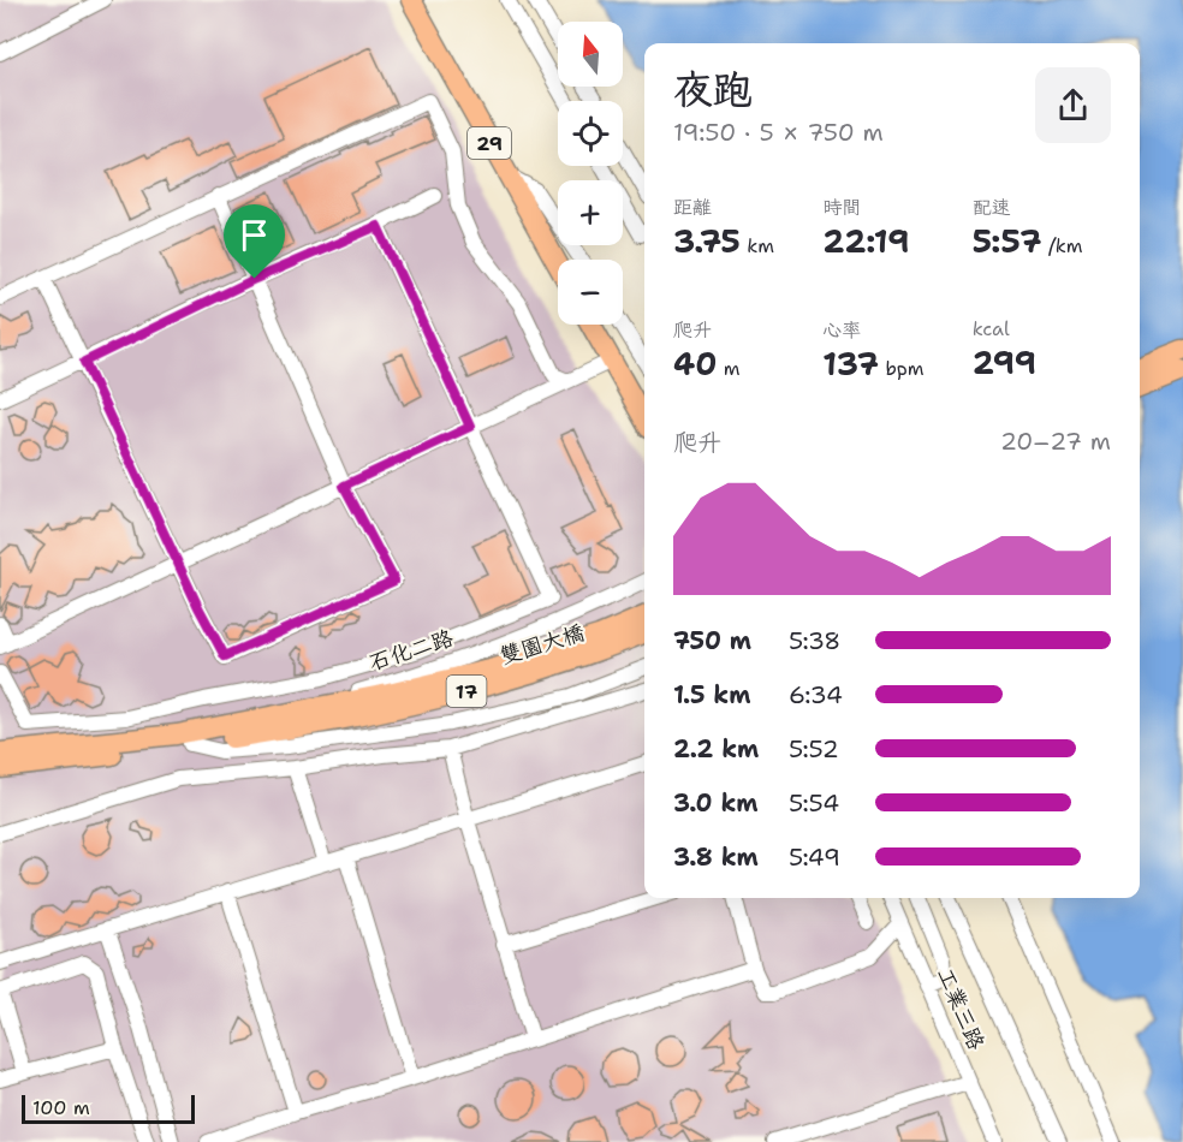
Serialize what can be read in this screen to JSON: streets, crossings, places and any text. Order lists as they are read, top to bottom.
{
  "streets": {
    "main road": [
      "29",
      "雙園大橋",
      "石化二路",
      "17"
    ],
    "street": ["工業三路"]
  },
  "crossings": [
    ["雙園大橋", "石化二路"]
  ],
  "scale_bar": "100 m",
  "north": "top",
  "page": {
    "map_buttons": ["+", "−"],
    "heading": ["夜跑", "19:50 · 5 × 750 m"],
    "stats": [
      ["距離", "3.75 km"],
      ["時間", "22:19"],
      ["配速", "5:57 /km"],
      ["爬升", "40 m"],
      ["心率", "137 bpm"],
      ["kcal", "299"]
    ],
    "chart": ["爬升", "20–27 m"],
    "list": [
      {
        "name": "750 m",
        "note": "5:38"
      },
      {
        "name": "1.5 km",
        "note": "6:34"
      },
      {
        "name": "2.2 km",
        "note": "5:52"
      },
      {
        "name": "3.0 km",
        "note": "5:54"
      },
      {
        "name": "3.8 km",
        "note": "5:49"
      }
    ],
    "scale": "100 m"
  }
}
